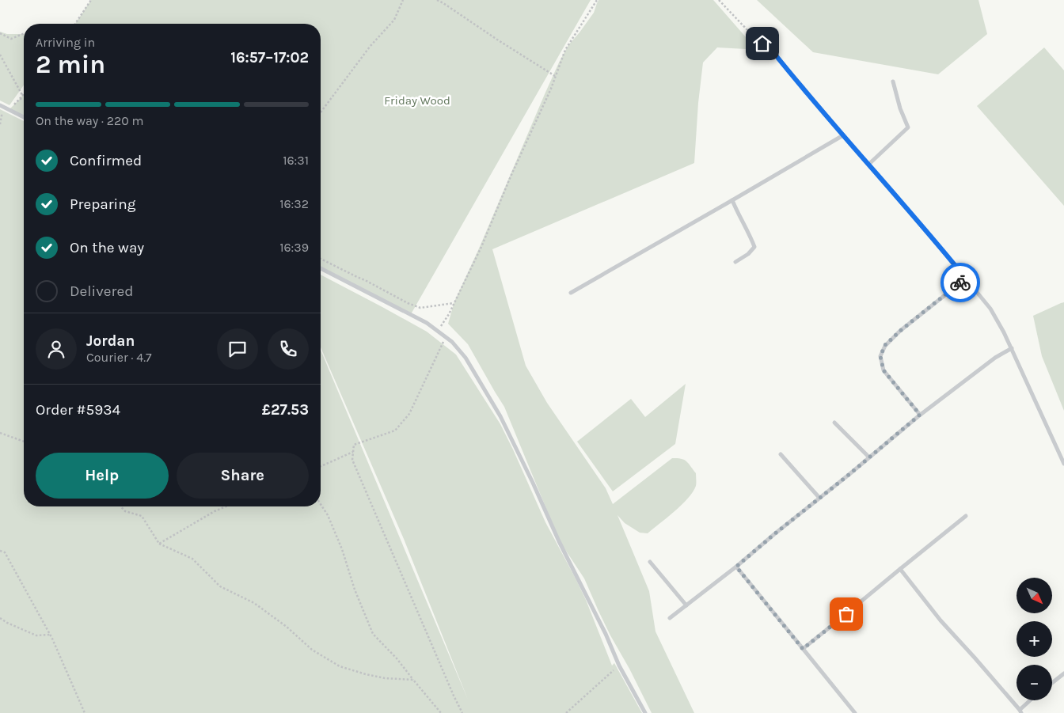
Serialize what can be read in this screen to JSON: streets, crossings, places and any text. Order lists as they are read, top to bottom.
{
  "parks": ["Friday Wood"],
  "north": "bottom right",
  "page": {
    "heading": ["2 min", "Arriving in", "16:57–17:02"],
    "panel": [
      "Jordan",
      "Courier · 4.7",
      "Order #5934",
      "£27.53"
    ],
    "bar": "On the way · 220 m",
    "list": [
      ["Confirmed", "16:31"],
      ["Preparing", "16:32"],
      ["On the way", "16:39"],
      "Delivered"
    ],
    "buttons": ["Help", "Share"],
    "map_buttons": ["+", "−"]
  }
}
